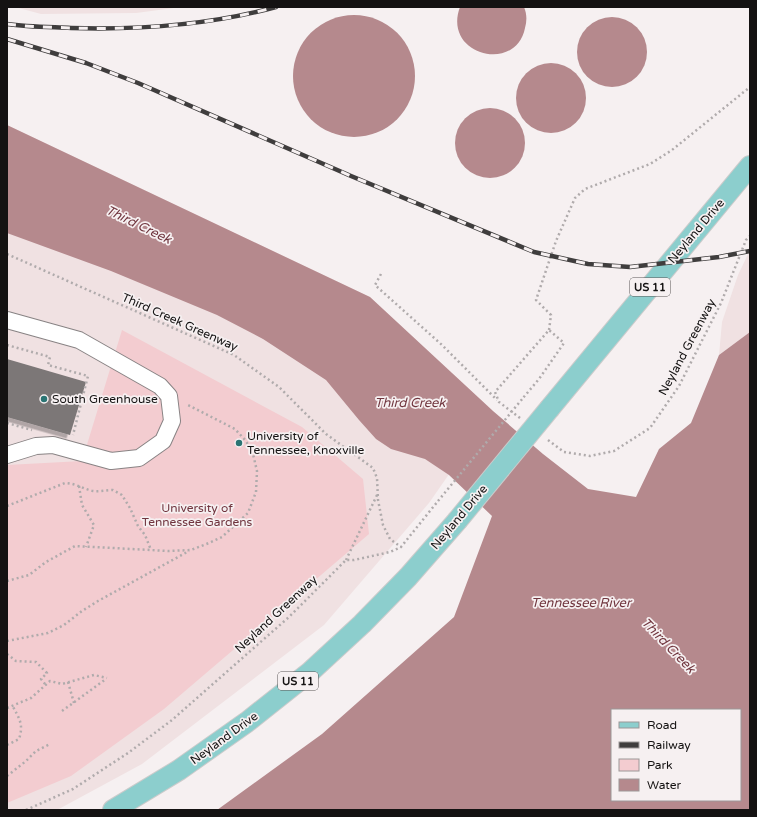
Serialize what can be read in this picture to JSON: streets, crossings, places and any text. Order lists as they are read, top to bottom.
{
  "streets": {
    "main road": ["Neyland Drive", "US 11"],
    "path": ["Third Creek Greenway", "Neyland Greenway"]
  },
  "crossings": [
    ["Third Creek Greenway", "Neyland Greenway"]
  ],
  "water": ["Third Creek", "Tennessee River"],
  "parks": ["University of Tennessee Gardens"],
  "places": ["South Greenhouse", "University of Tennessee, Knoxville"],
  "legend": [
    "Road",
    "Railway",
    "Park",
    "Water"
  ]
}
